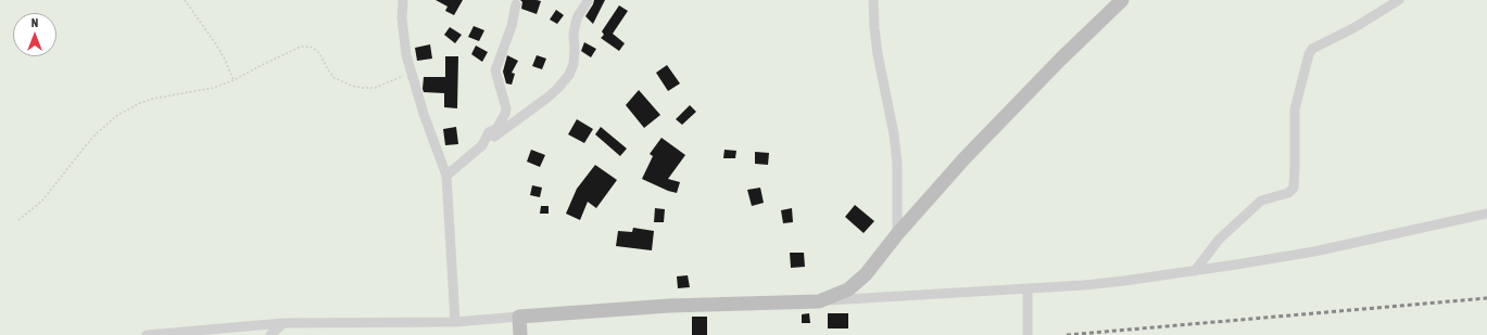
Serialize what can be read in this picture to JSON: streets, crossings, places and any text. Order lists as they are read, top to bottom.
{
  "north": "top"
}
